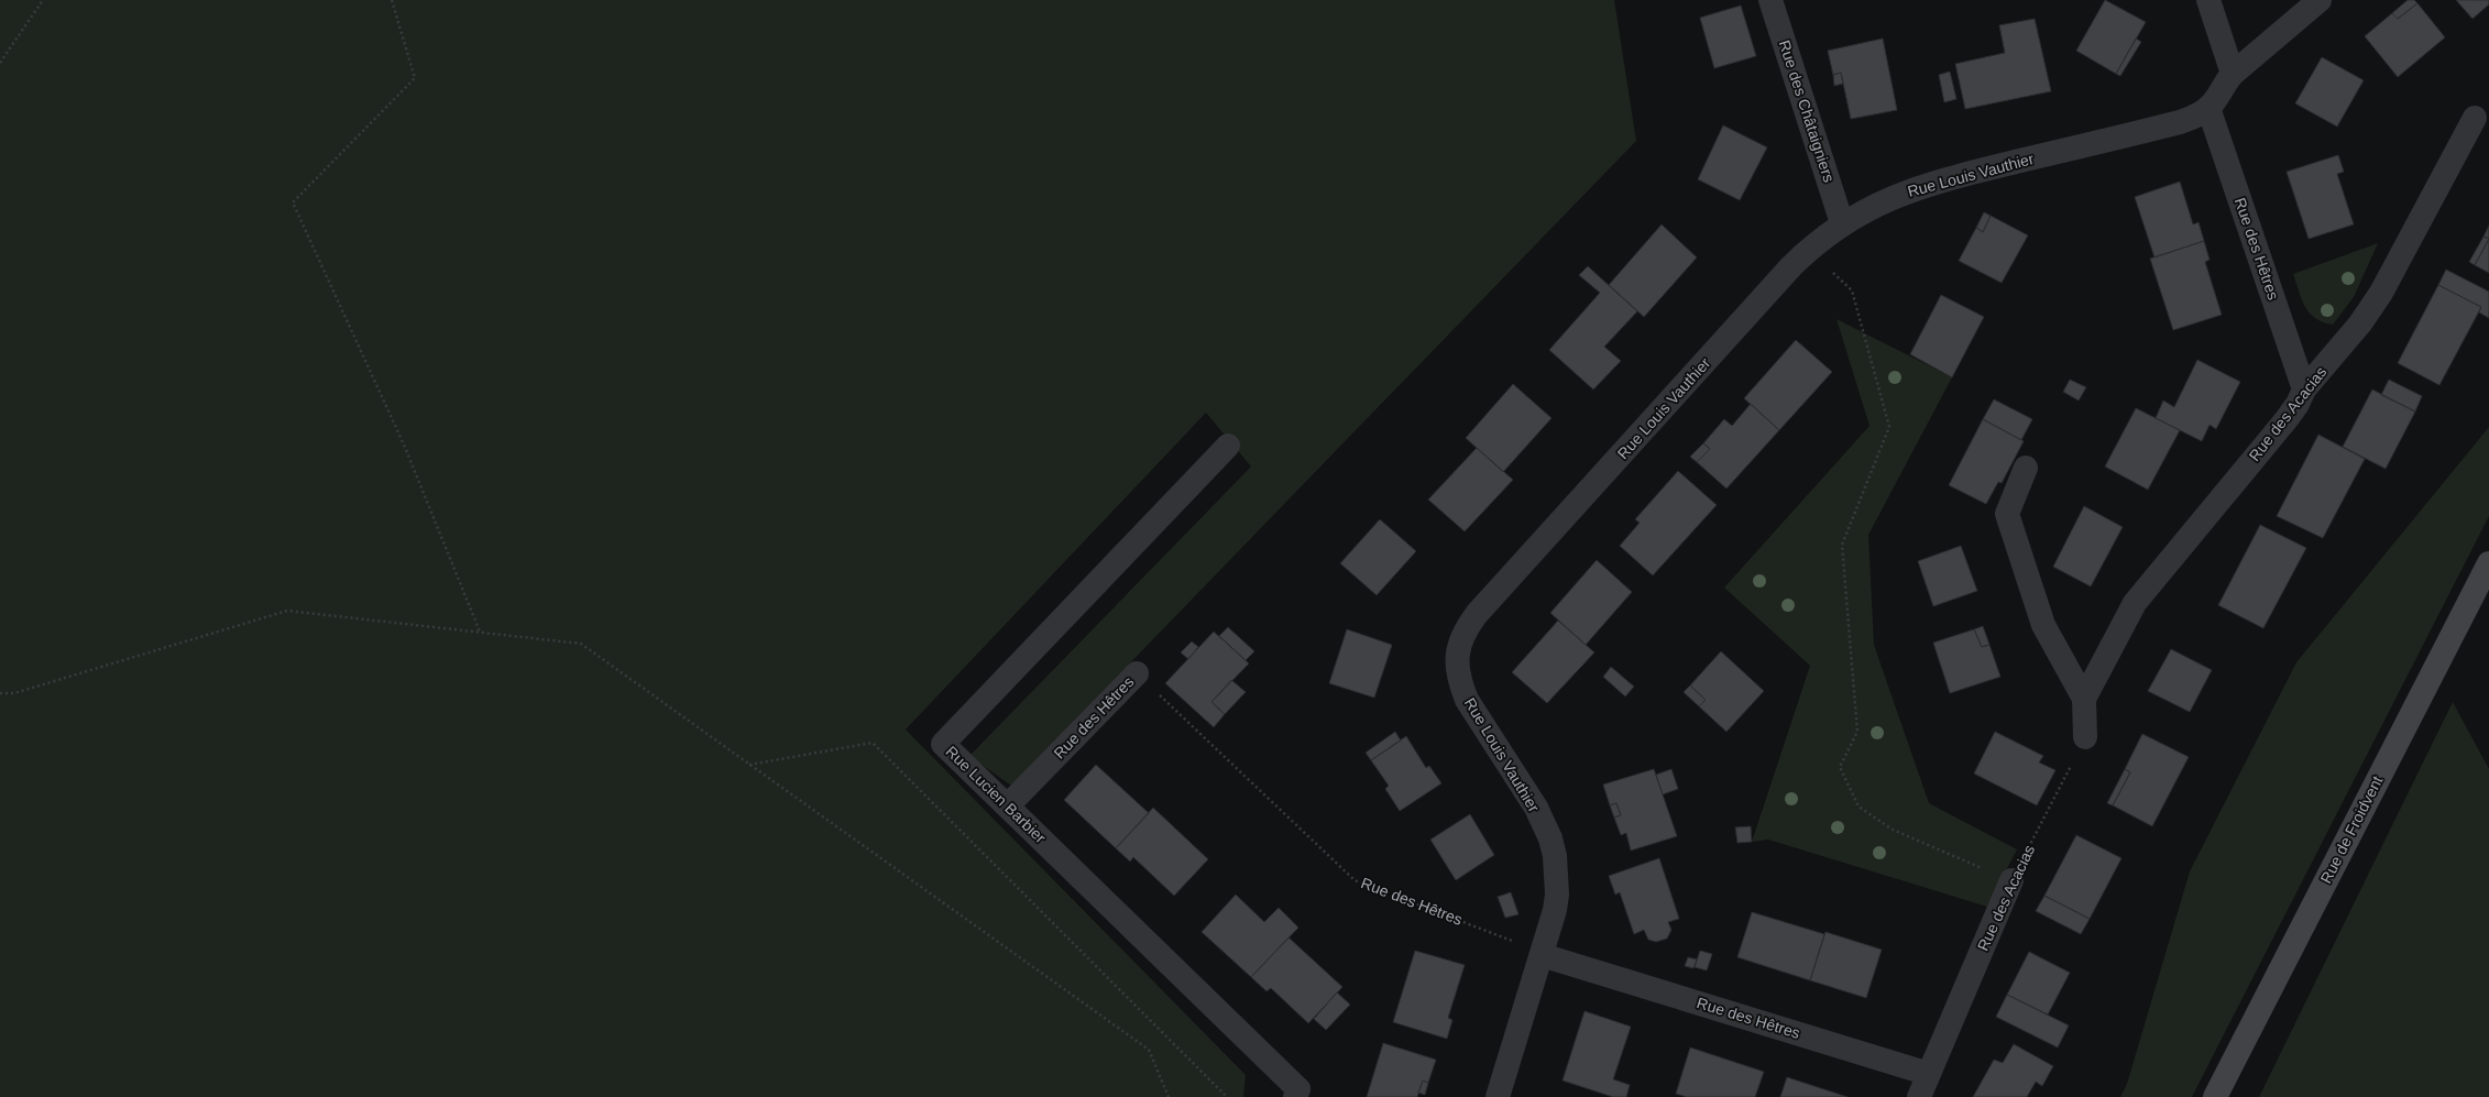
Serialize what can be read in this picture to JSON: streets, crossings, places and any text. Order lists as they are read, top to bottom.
{
  "streets": {
    "street": [
      "Rue des Châtaigniers",
      "Rue Louis Vauthier",
      "Rue des Hêtres",
      "Rue des Acacias",
      "Rue Lucien Barbier",
      "Rue de Froidvent"
    ]
  },
  "crossings": [
    ["Rue des Châtaigniers", "Rue Louis Vauthier"],
    ["Rue Louis Vauthier", "Rue des Hêtres"],
    ["Rue des Hêtres", "Rue des Acacias"],
    ["Rue des Hêtres", "Rue Lucien Barbier"]
  ]
}
